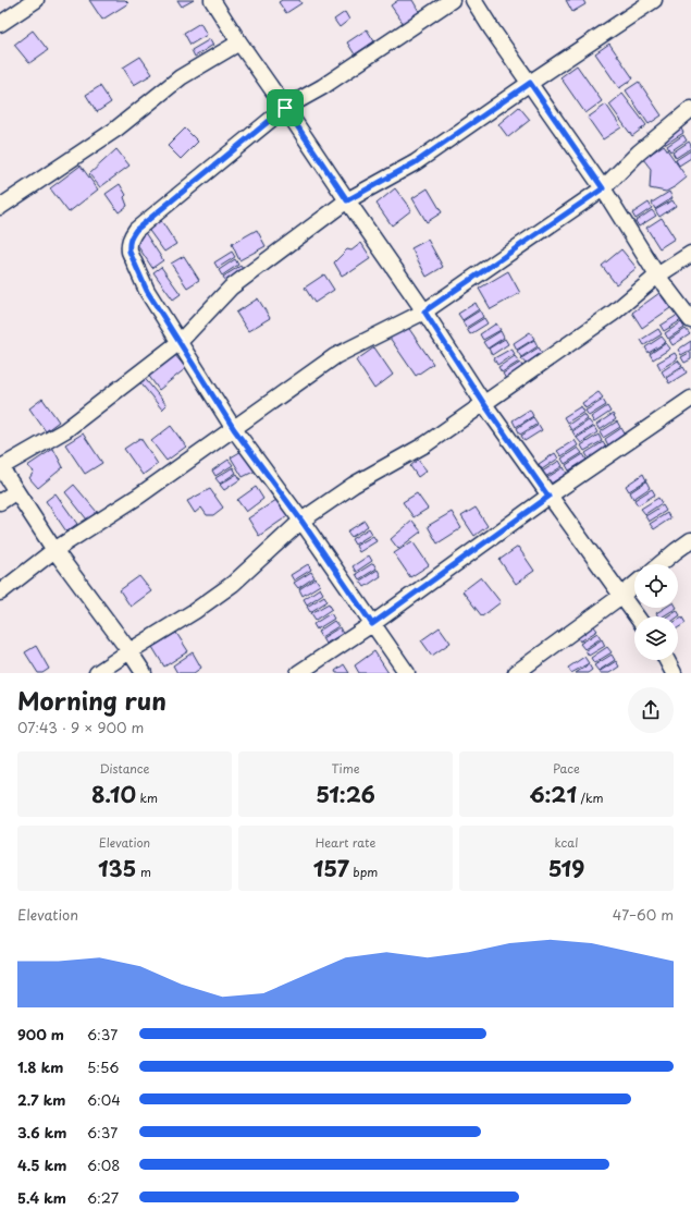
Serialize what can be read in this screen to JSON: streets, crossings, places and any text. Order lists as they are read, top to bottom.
{
  "page": {
    "heading": ["Morning run", "07:43 · 9 × 900 m"],
    "stats": [
      ["Distance", "8.10 km"],
      ["Time", "51:26"],
      ["Pace", "6:21 /km"],
      ["Elevation", "135 m"],
      ["Heart rate", "157 bpm"],
      ["kcal", "519"]
    ],
    "chart": ["Elevation", "47–60 m"],
    "list": [
      {
        "name": "900 m",
        "note": "6:37"
      },
      {
        "name": "1.8 km",
        "note": "5:56"
      },
      {
        "name": "2.7 km",
        "note": "6:04"
      },
      {
        "name": "3.6 km",
        "note": "6:37"
      },
      {
        "name": "4.5 km",
        "note": "6:08"
      },
      {
        "name": "5.4 km",
        "note": "6:27"
      }
    ]
  }
}
